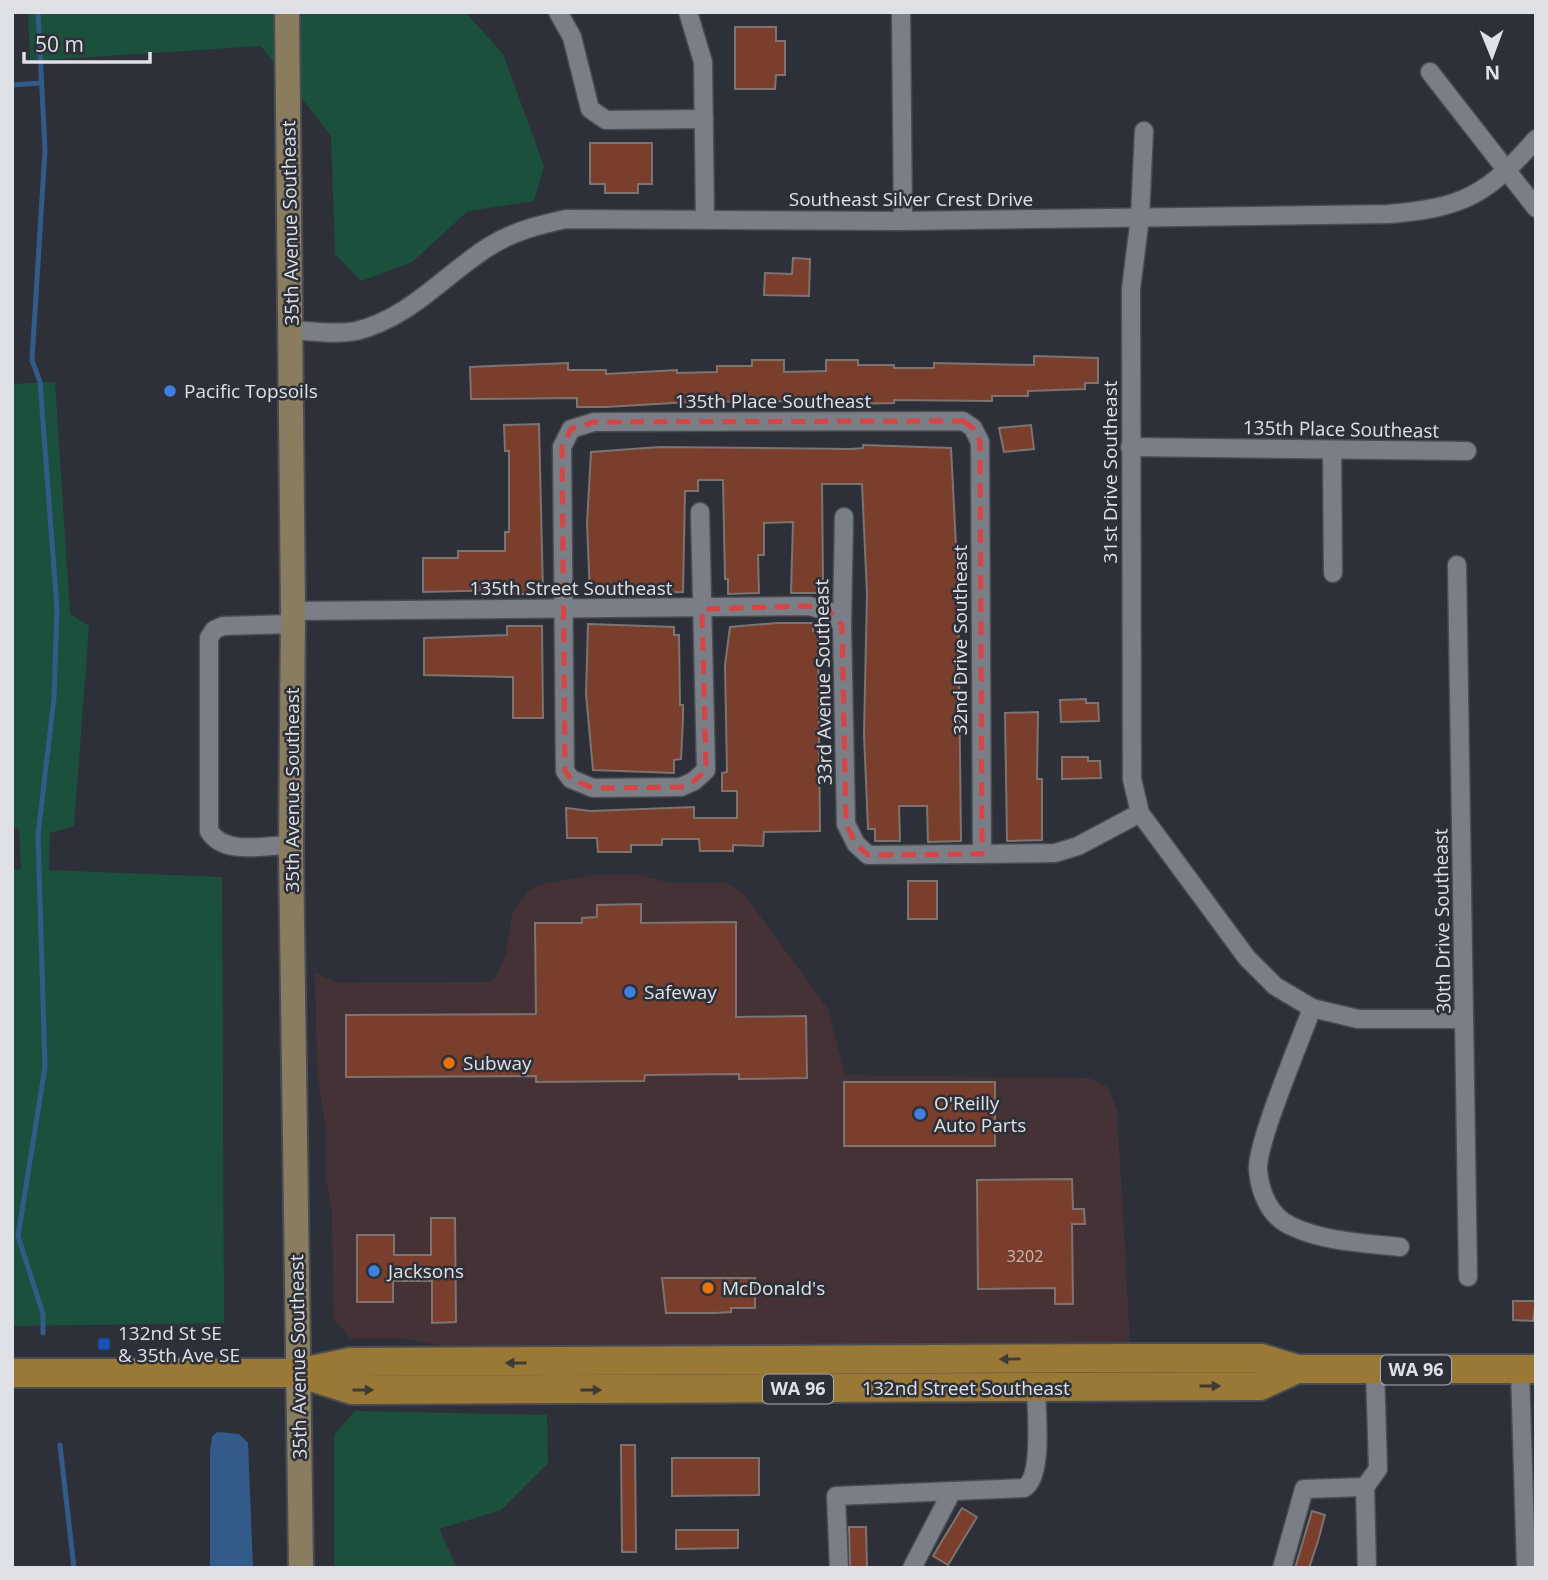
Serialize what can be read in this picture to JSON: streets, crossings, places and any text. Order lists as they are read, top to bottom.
{
  "streets": {
    "main road": ["WA 96", "132nd Street Southeast"],
    "street": [
      "Southeast Silver Crest Drive",
      "35th Avenue Southeast",
      "135th Place Southeast",
      "31st Drive Southeast",
      "135th Street Southeast",
      "32nd Drive Southeast",
      "33rd Avenue Southeast",
      "30th Drive Southeast"
    ]
  },
  "crossings": [
    ["Southeast Silver Crest Drive", "35th Avenue Southeast"],
    ["Southeast Silver Crest Drive", "31st Drive Southeast"],
    ["35th Avenue Southeast", "135th Street Southeast"],
    ["35th Avenue Southeast", "132nd Street Southeast"],
    ["135th Place Southeast", "31st Drive Southeast"],
    ["135th Place Southeast", "135th Street Southeast"],
    ["135th Place Southeast", "32nd Drive Southeast"],
    ["135th Street Southeast", "33rd Avenue Southeast"],
    ["32nd Drive Southeast", "33rd Avenue Southeast"]
  ],
  "places": {
    "other": [
      "Pacific Topsoils",
      "Safeway",
      "Subway",
      "O'Reilly Auto Parts",
      "Jacksons",
      "McDonald's"
    ],
    "transit": ["132nd St SE & 35th Ave SE"]
  },
  "house_numbers": ["3202"],
  "scale_bar": "50 m",
  "north": "bottom"
}
